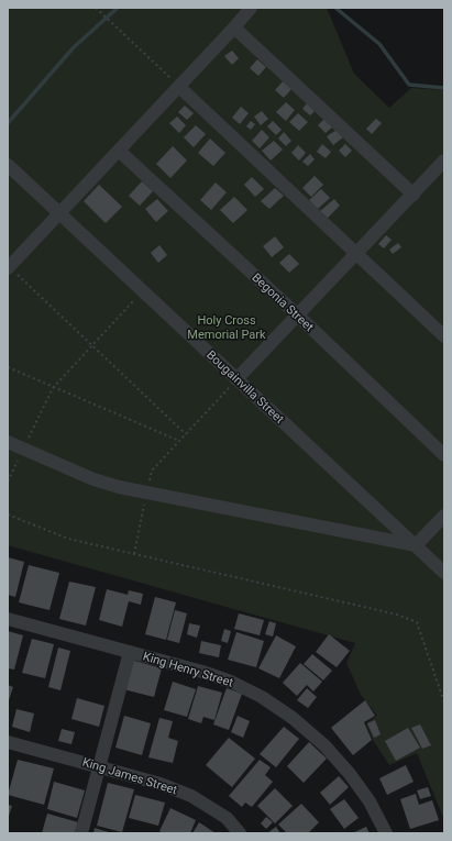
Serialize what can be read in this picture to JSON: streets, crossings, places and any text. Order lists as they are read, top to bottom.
{
  "streets": {
    "street": [
      "Begonia Street",
      "Bougainvilla Street",
      "King Henry Street",
      "King James Street"
    ]
  },
  "parks": ["Holy Cross Memorial Park"]
}
